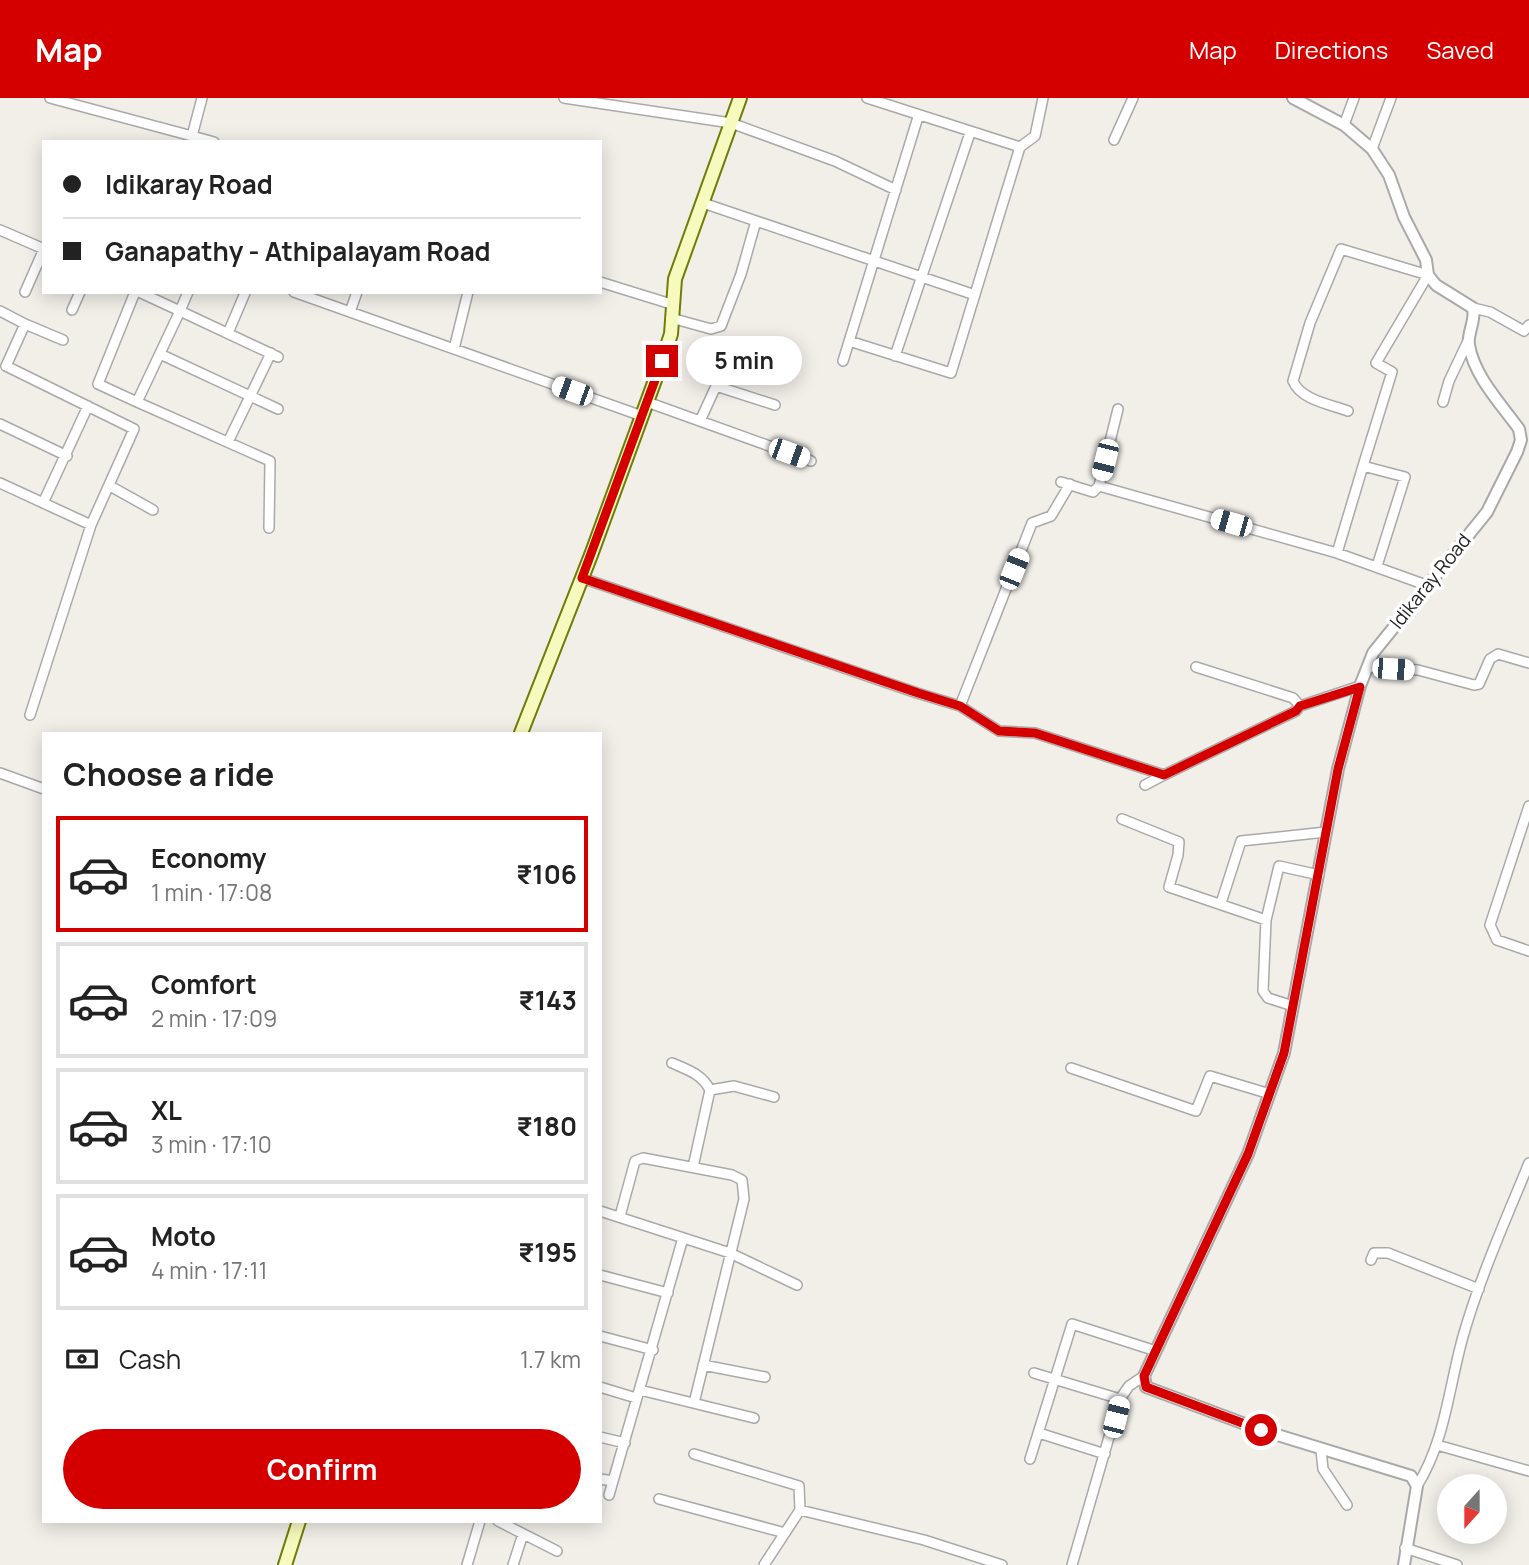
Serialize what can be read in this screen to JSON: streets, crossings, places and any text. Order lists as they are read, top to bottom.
{
  "streets": {
    "street": ["Idikaray Road"]
  },
  "north": "bottom",
  "page": {
    "header": "Map",
    "nav": ["Map", "Directions", "Saved"],
    "banner": ["Idikaray Road", "Ganapathy - Athipalayam Road"],
    "bubble": "5 min",
    "heading": "Choose a ride",
    "list": [
      {
        "name": "Economy",
        "note": "1 min · 17:08",
        "value": "₹106"
      },
      {
        "name": "Comfort",
        "note": "2 min · 17:09",
        "value": "₹143"
      },
      {
        "name": "XL",
        "note": "3 min · 17:10",
        "value": "₹180"
      },
      {
        "name": "Moto",
        "note": "4 min · 17:11",
        "value": "₹195"
      }
    ],
    "pay": ["Cash", "1.7 km"],
    "buttons": "Confirm"
  }
}
